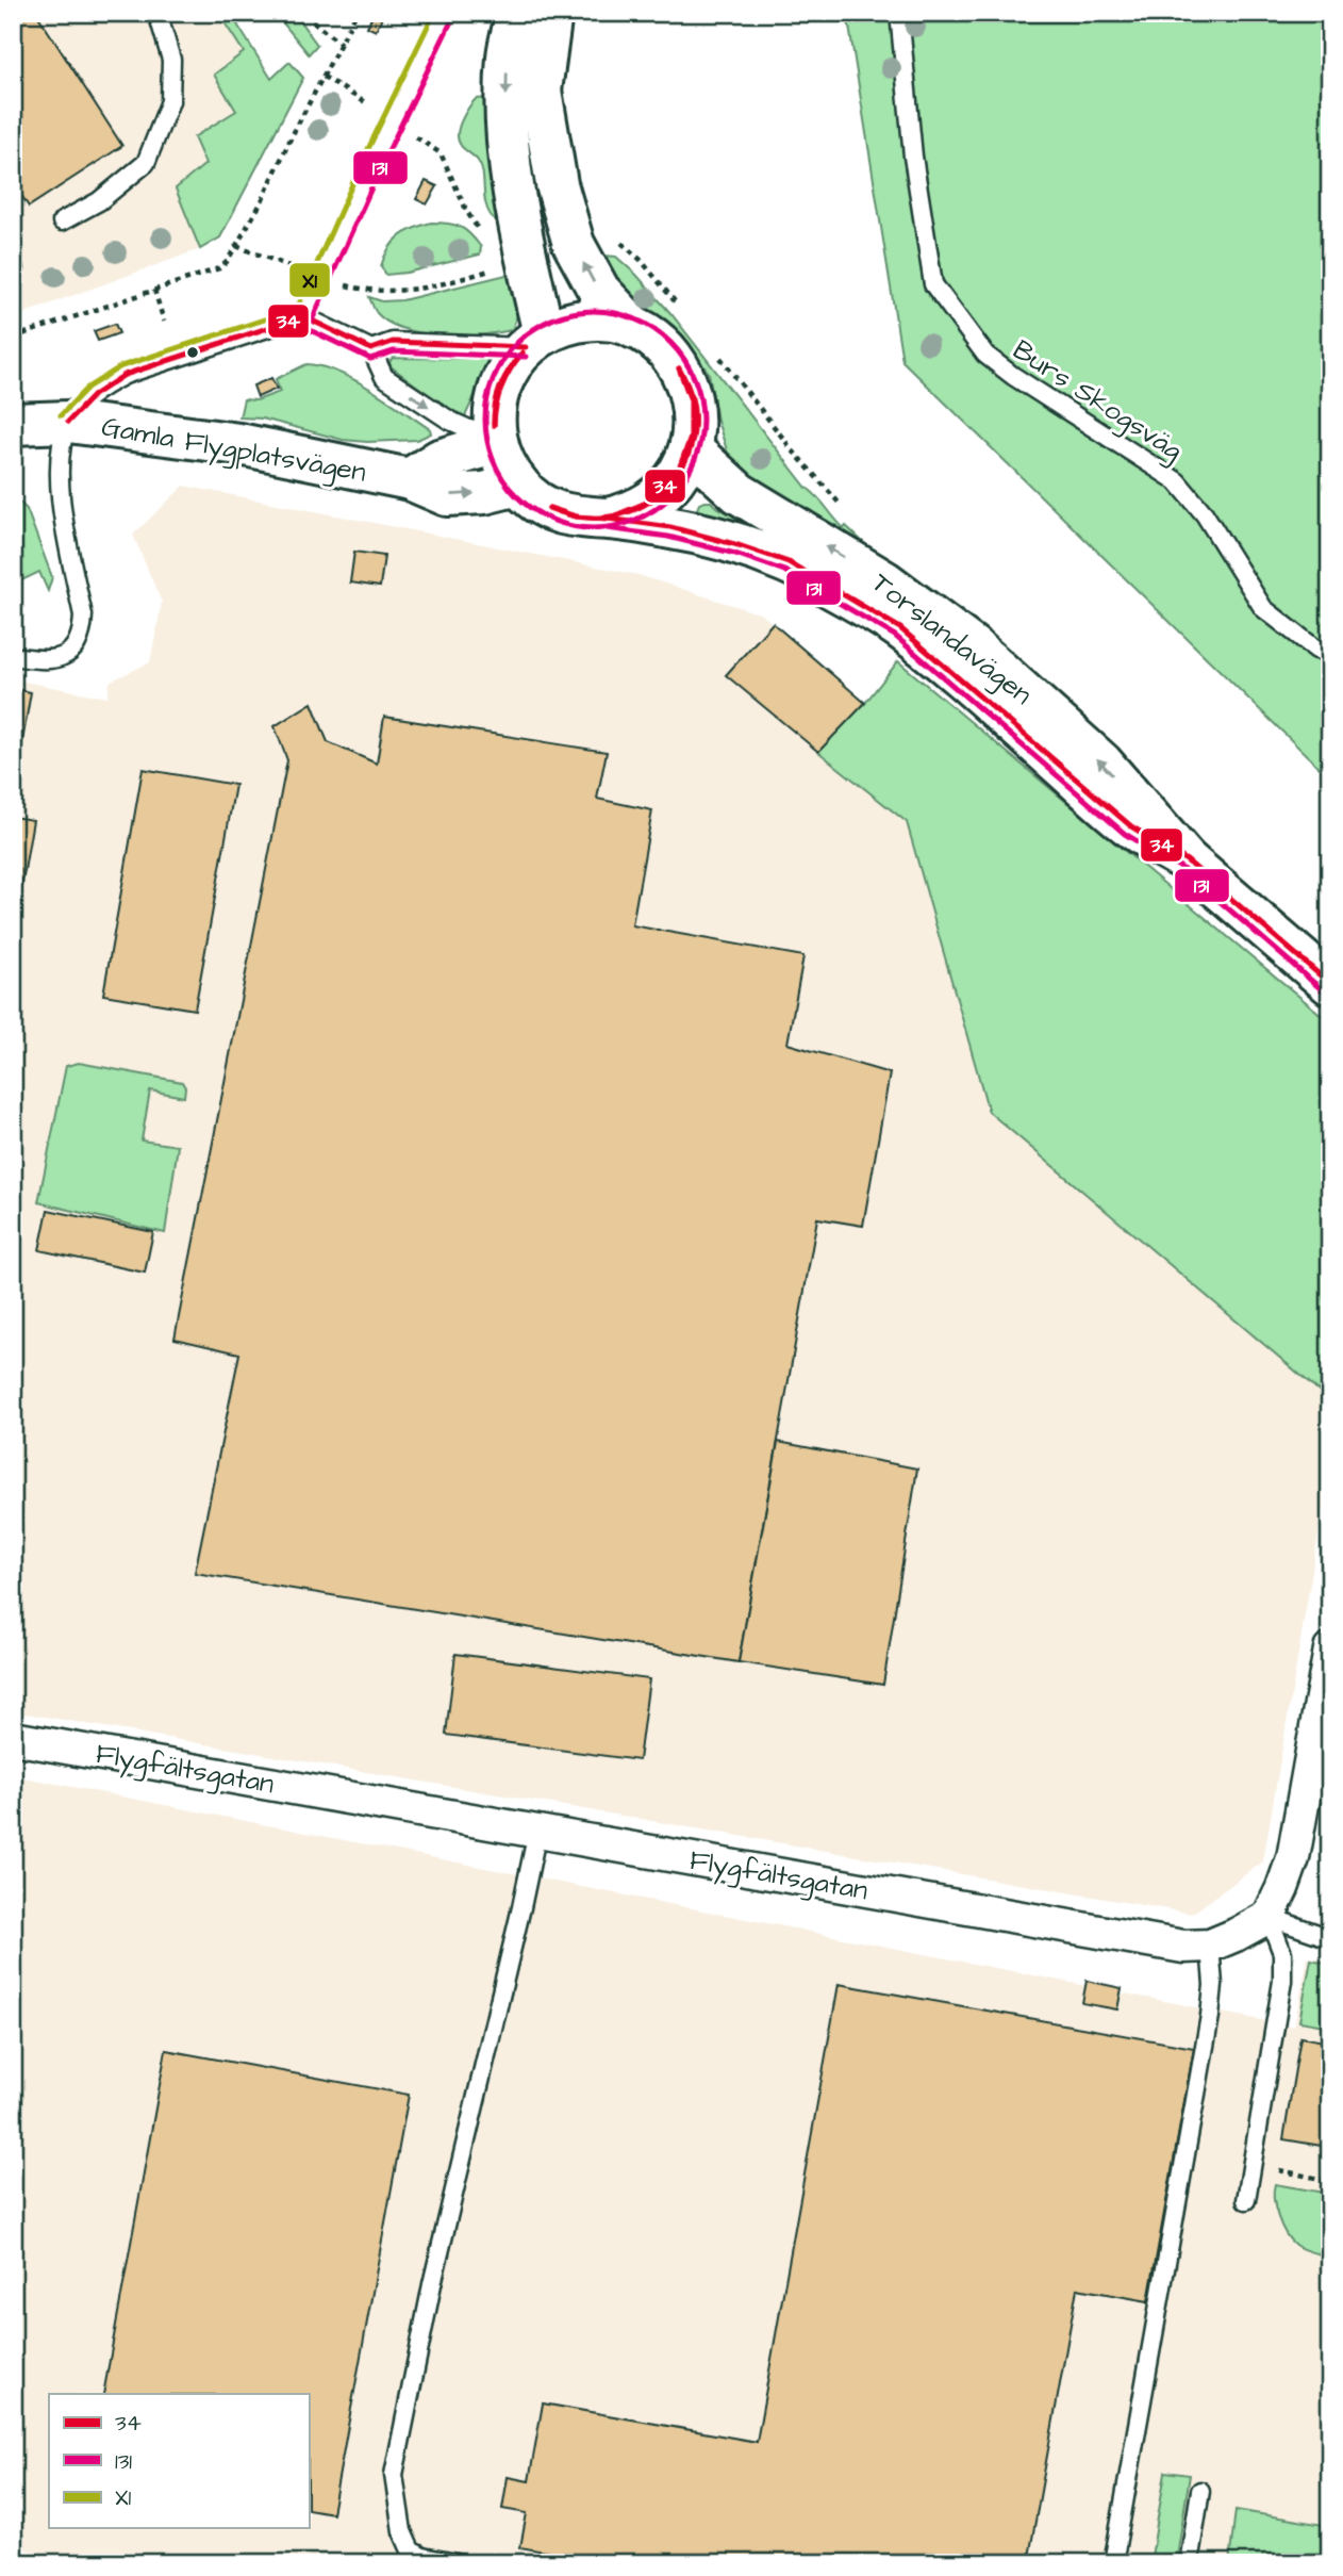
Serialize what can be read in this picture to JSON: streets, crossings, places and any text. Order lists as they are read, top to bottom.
{
  "streets": {
    "street": ["Gamla Flygplatsvägen", "Torslandavägen", "Flygfältsgatan"],
    "lane": ["Burs Skogsväg"]
  },
  "crossings": [
    ["Gamla Flygplatsvägen", "Torslandavägen"]
  ],
  "lines": ["transit line X1", "transit line 131", "transit line 34"],
  "legend": ["34", "131", "X1"]
}
